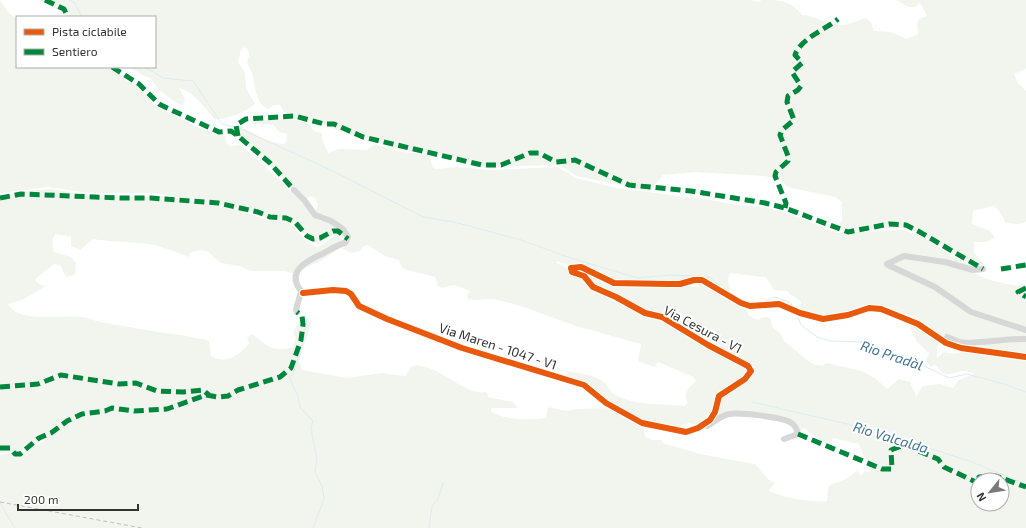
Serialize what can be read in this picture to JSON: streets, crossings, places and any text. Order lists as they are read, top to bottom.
{
  "streets": {
    "street": ["Via Cesura - V1", "Via Maren - 1047 - V1"]
  },
  "crossings": [
    ["Via Cesura - V1", "Via Maren - 1047 - V1"]
  ],
  "water": ["Rio Pradàl", "Rio Valcalda"],
  "legend": ["Pista ciclabile", "Sentiero"],
  "scale_bar": "200 m",
  "north": "bottom left"
}
